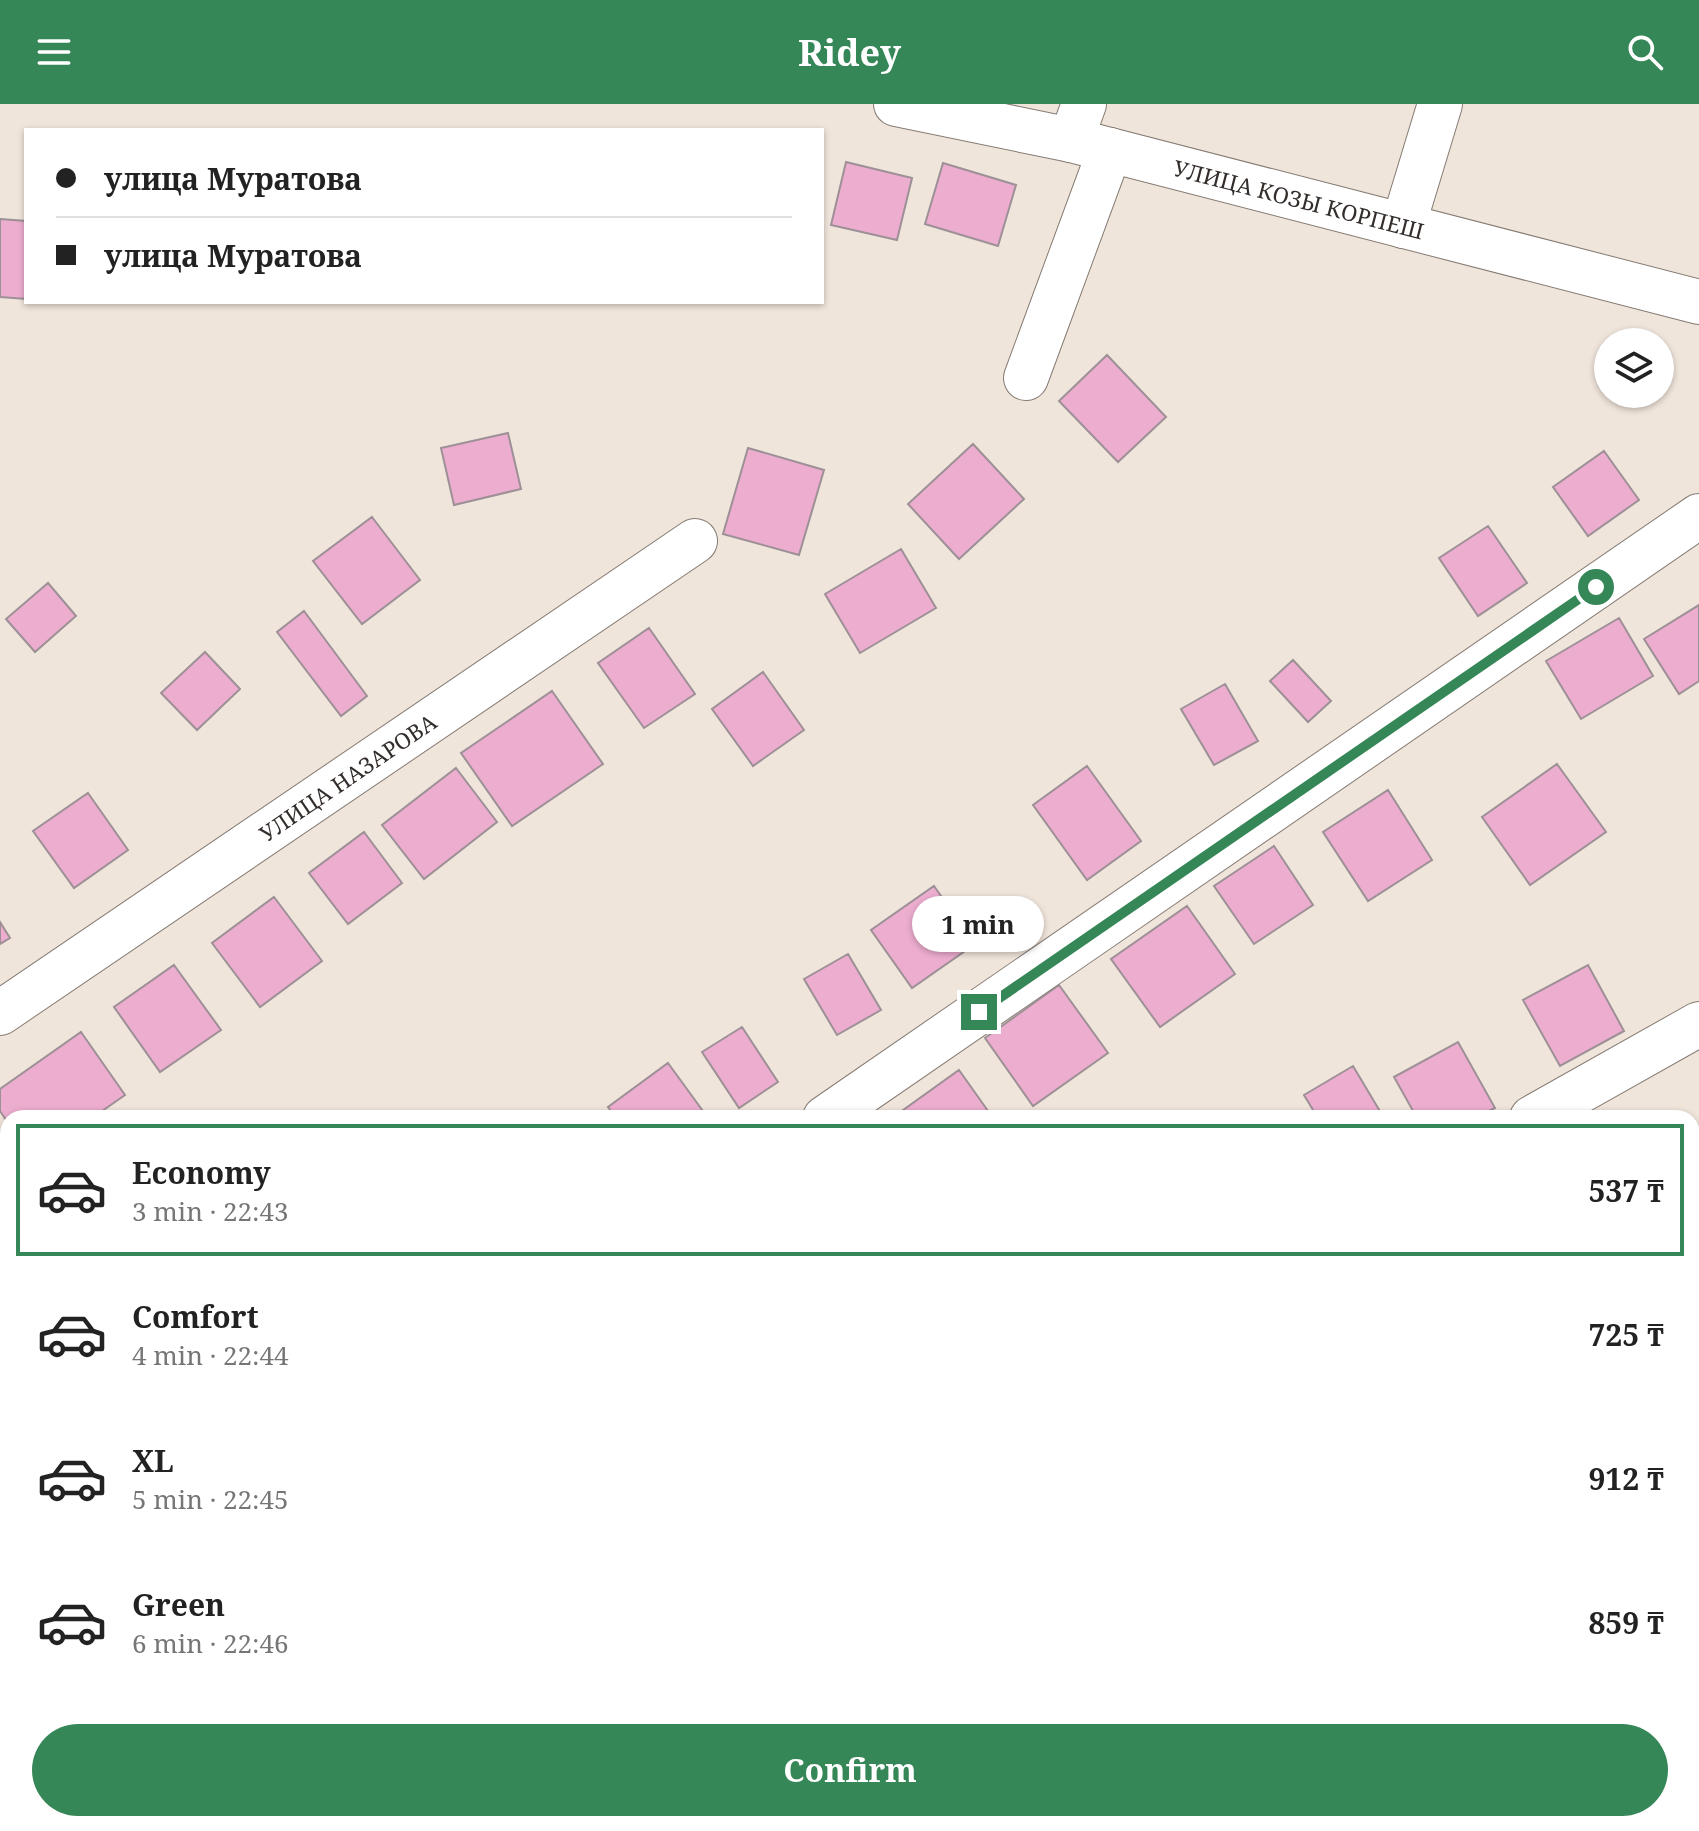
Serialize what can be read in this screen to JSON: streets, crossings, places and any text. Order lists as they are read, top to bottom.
{
  "streets": {
    "street": ["УЛИЦА КОЗЫ КОРПЕШ", "УЛИЦА НАЗАРОВА"]
  },
  "page": {
    "header": "Ridey",
    "banner": ["улица Муратова", "улица Муратова"],
    "bubble": "1 min",
    "list": [
      {
        "name": "Economy",
        "note": "3 min · 22:43",
        "value": "537 ₸"
      },
      {
        "name": "Comfort",
        "note": "4 min · 22:44",
        "value": "725 ₸"
      },
      {
        "name": "XL",
        "note": "5 min · 22:45",
        "value": "912 ₸"
      },
      {
        "name": "Green",
        "note": "6 min · 22:46",
        "value": "859 ₸"
      }
    ],
    "buttons": "Confirm"
  }
}
